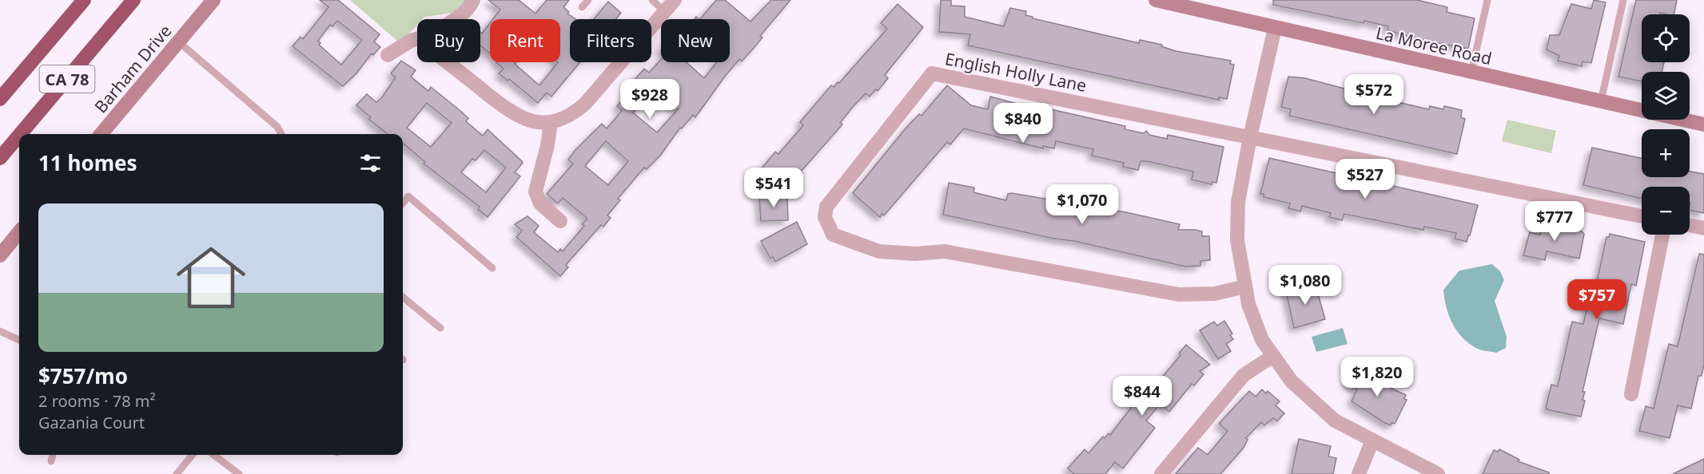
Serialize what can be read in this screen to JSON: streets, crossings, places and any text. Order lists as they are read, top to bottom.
{
  "streets": {
    "highway": ["CA 78"],
    "street": ["La Moree Road", "Barham Drive", "English Holly Lane"]
  },
  "page": {
    "map_buttons": ["+", "−"],
    "chip": [
      "Buy",
      "Rent",
      "Filters",
      "New"
    ],
    "price": [
      "$572",
      "$928",
      "$840",
      "$527",
      "$541",
      "$1,070",
      "$777",
      "$1,080",
      "$757",
      "$1,820",
      "$844"
    ],
    "heading": "11 homes",
    "list": [
      {
        "name": "$757/mo",
        "note": "2 rooms · 78 m² · Gazania Court"
      }
    ]
  }
}
